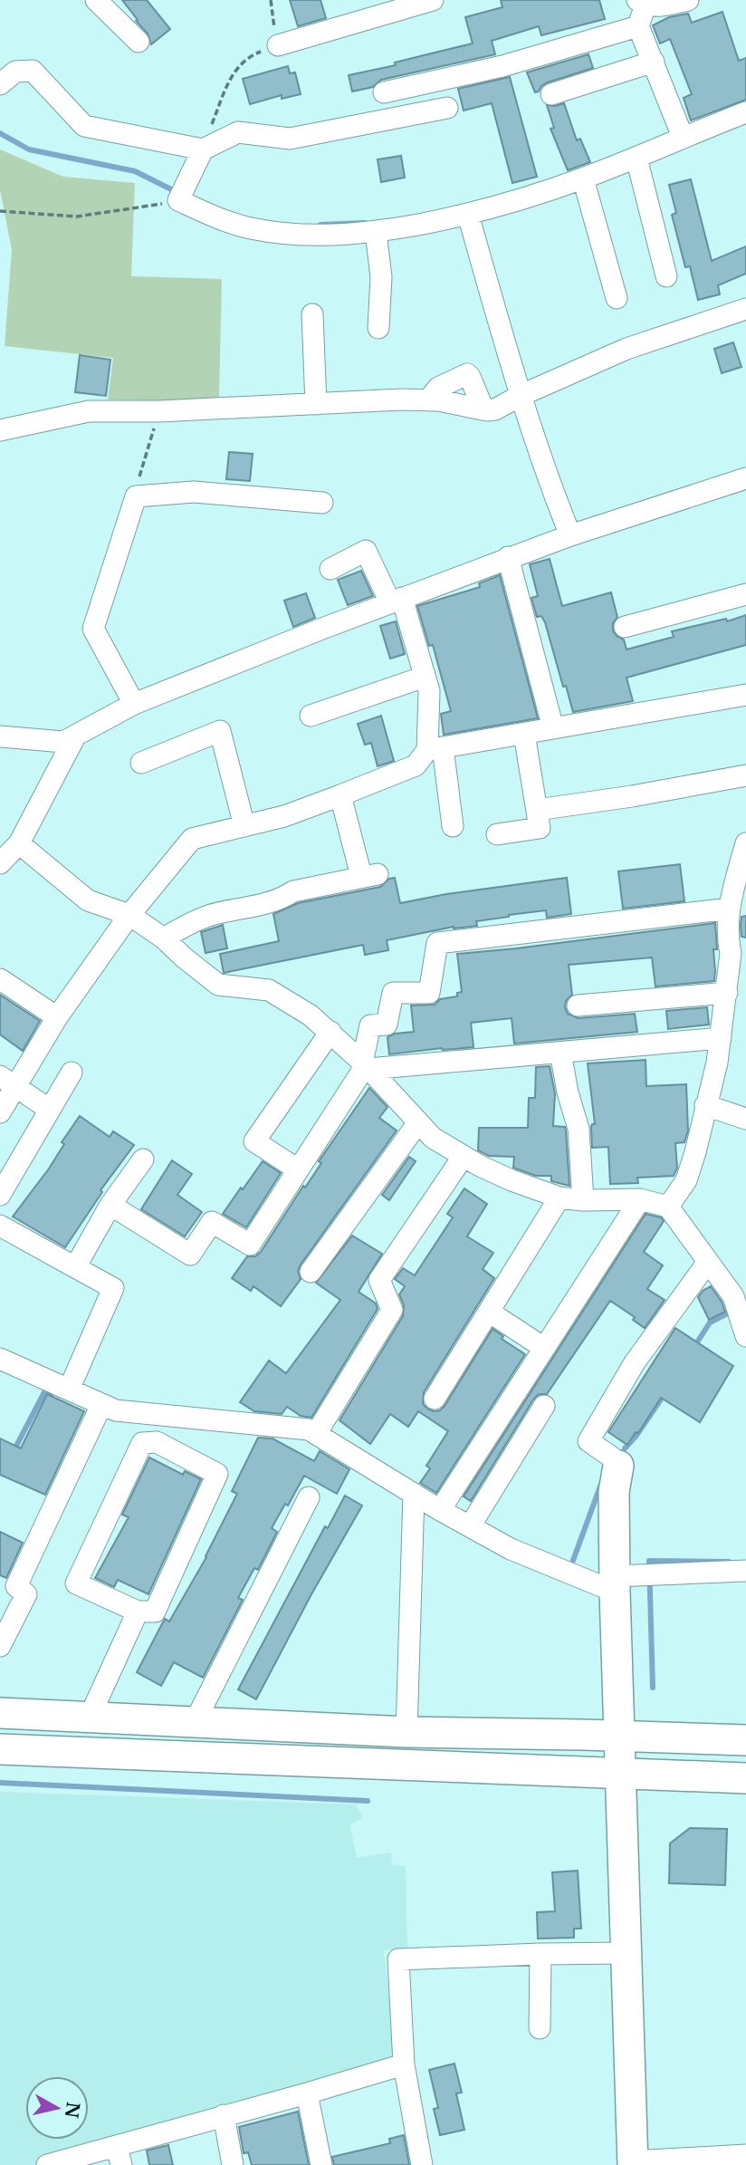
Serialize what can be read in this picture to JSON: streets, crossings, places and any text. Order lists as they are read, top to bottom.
{
  "north": "right"
}
